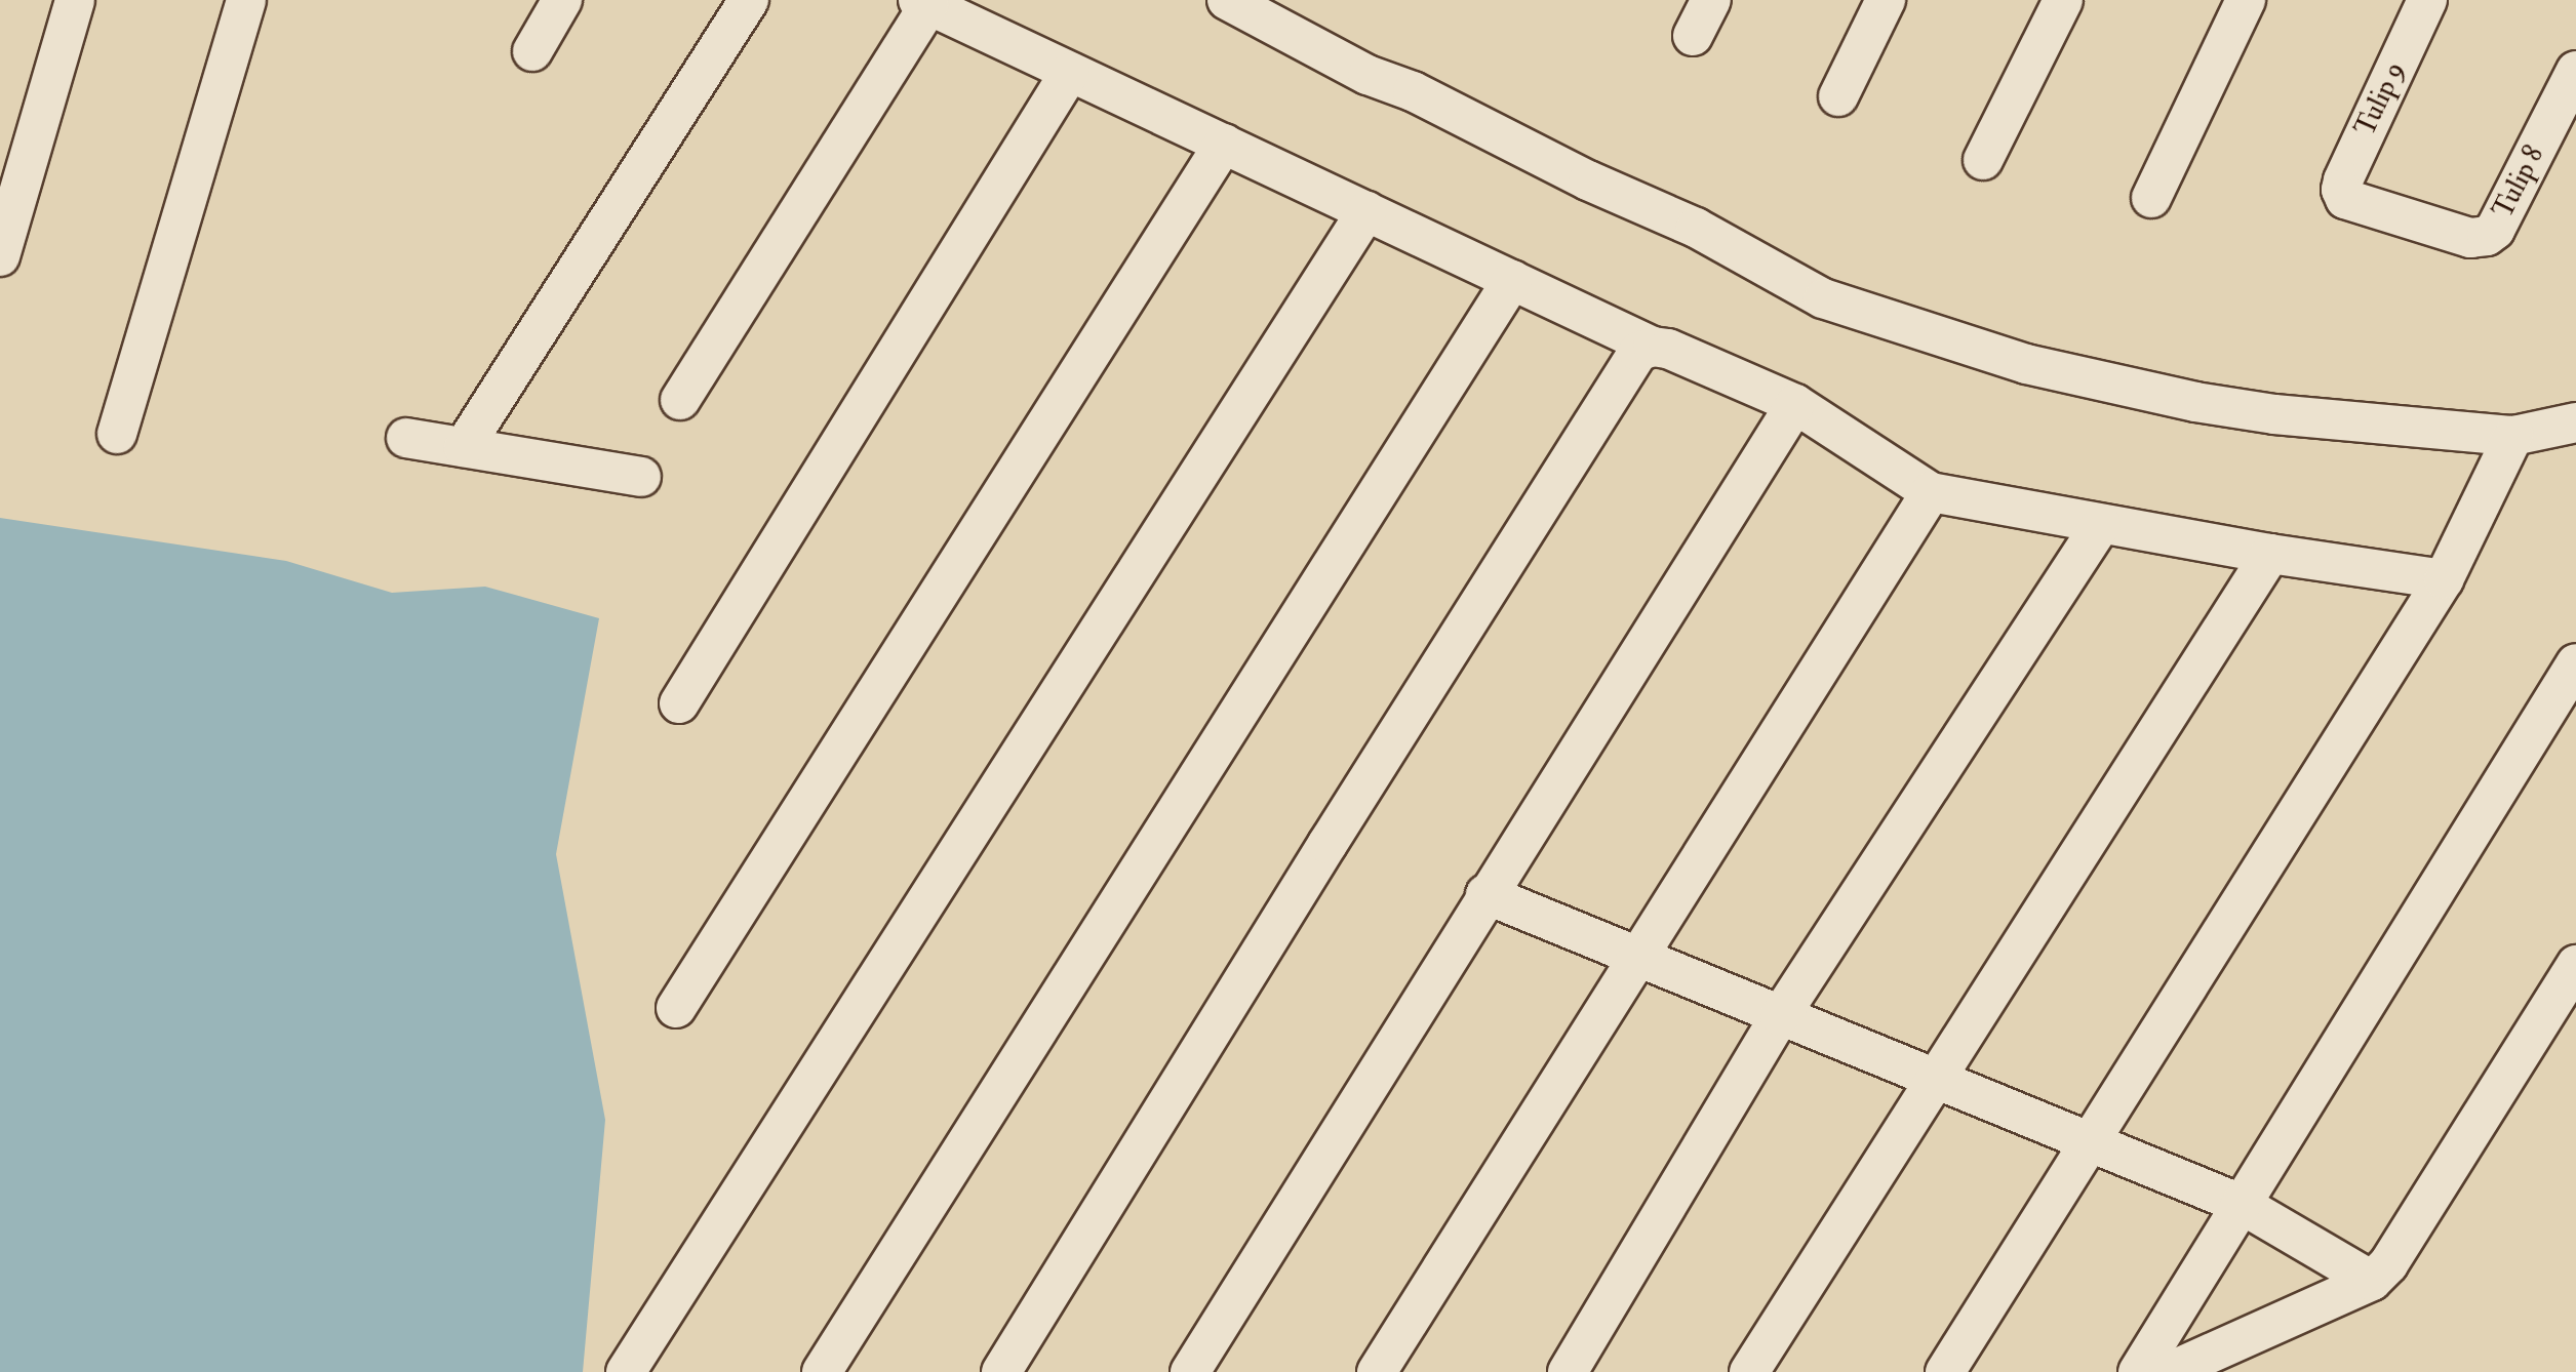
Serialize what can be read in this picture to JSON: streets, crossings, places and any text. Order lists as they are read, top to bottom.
{
  "streets": {
    "street": ["Tulip 9", "Tulip 8"]
  },
  "crossings": [
    ["Tulip 9", "Tulip 8"]
  ]
}
